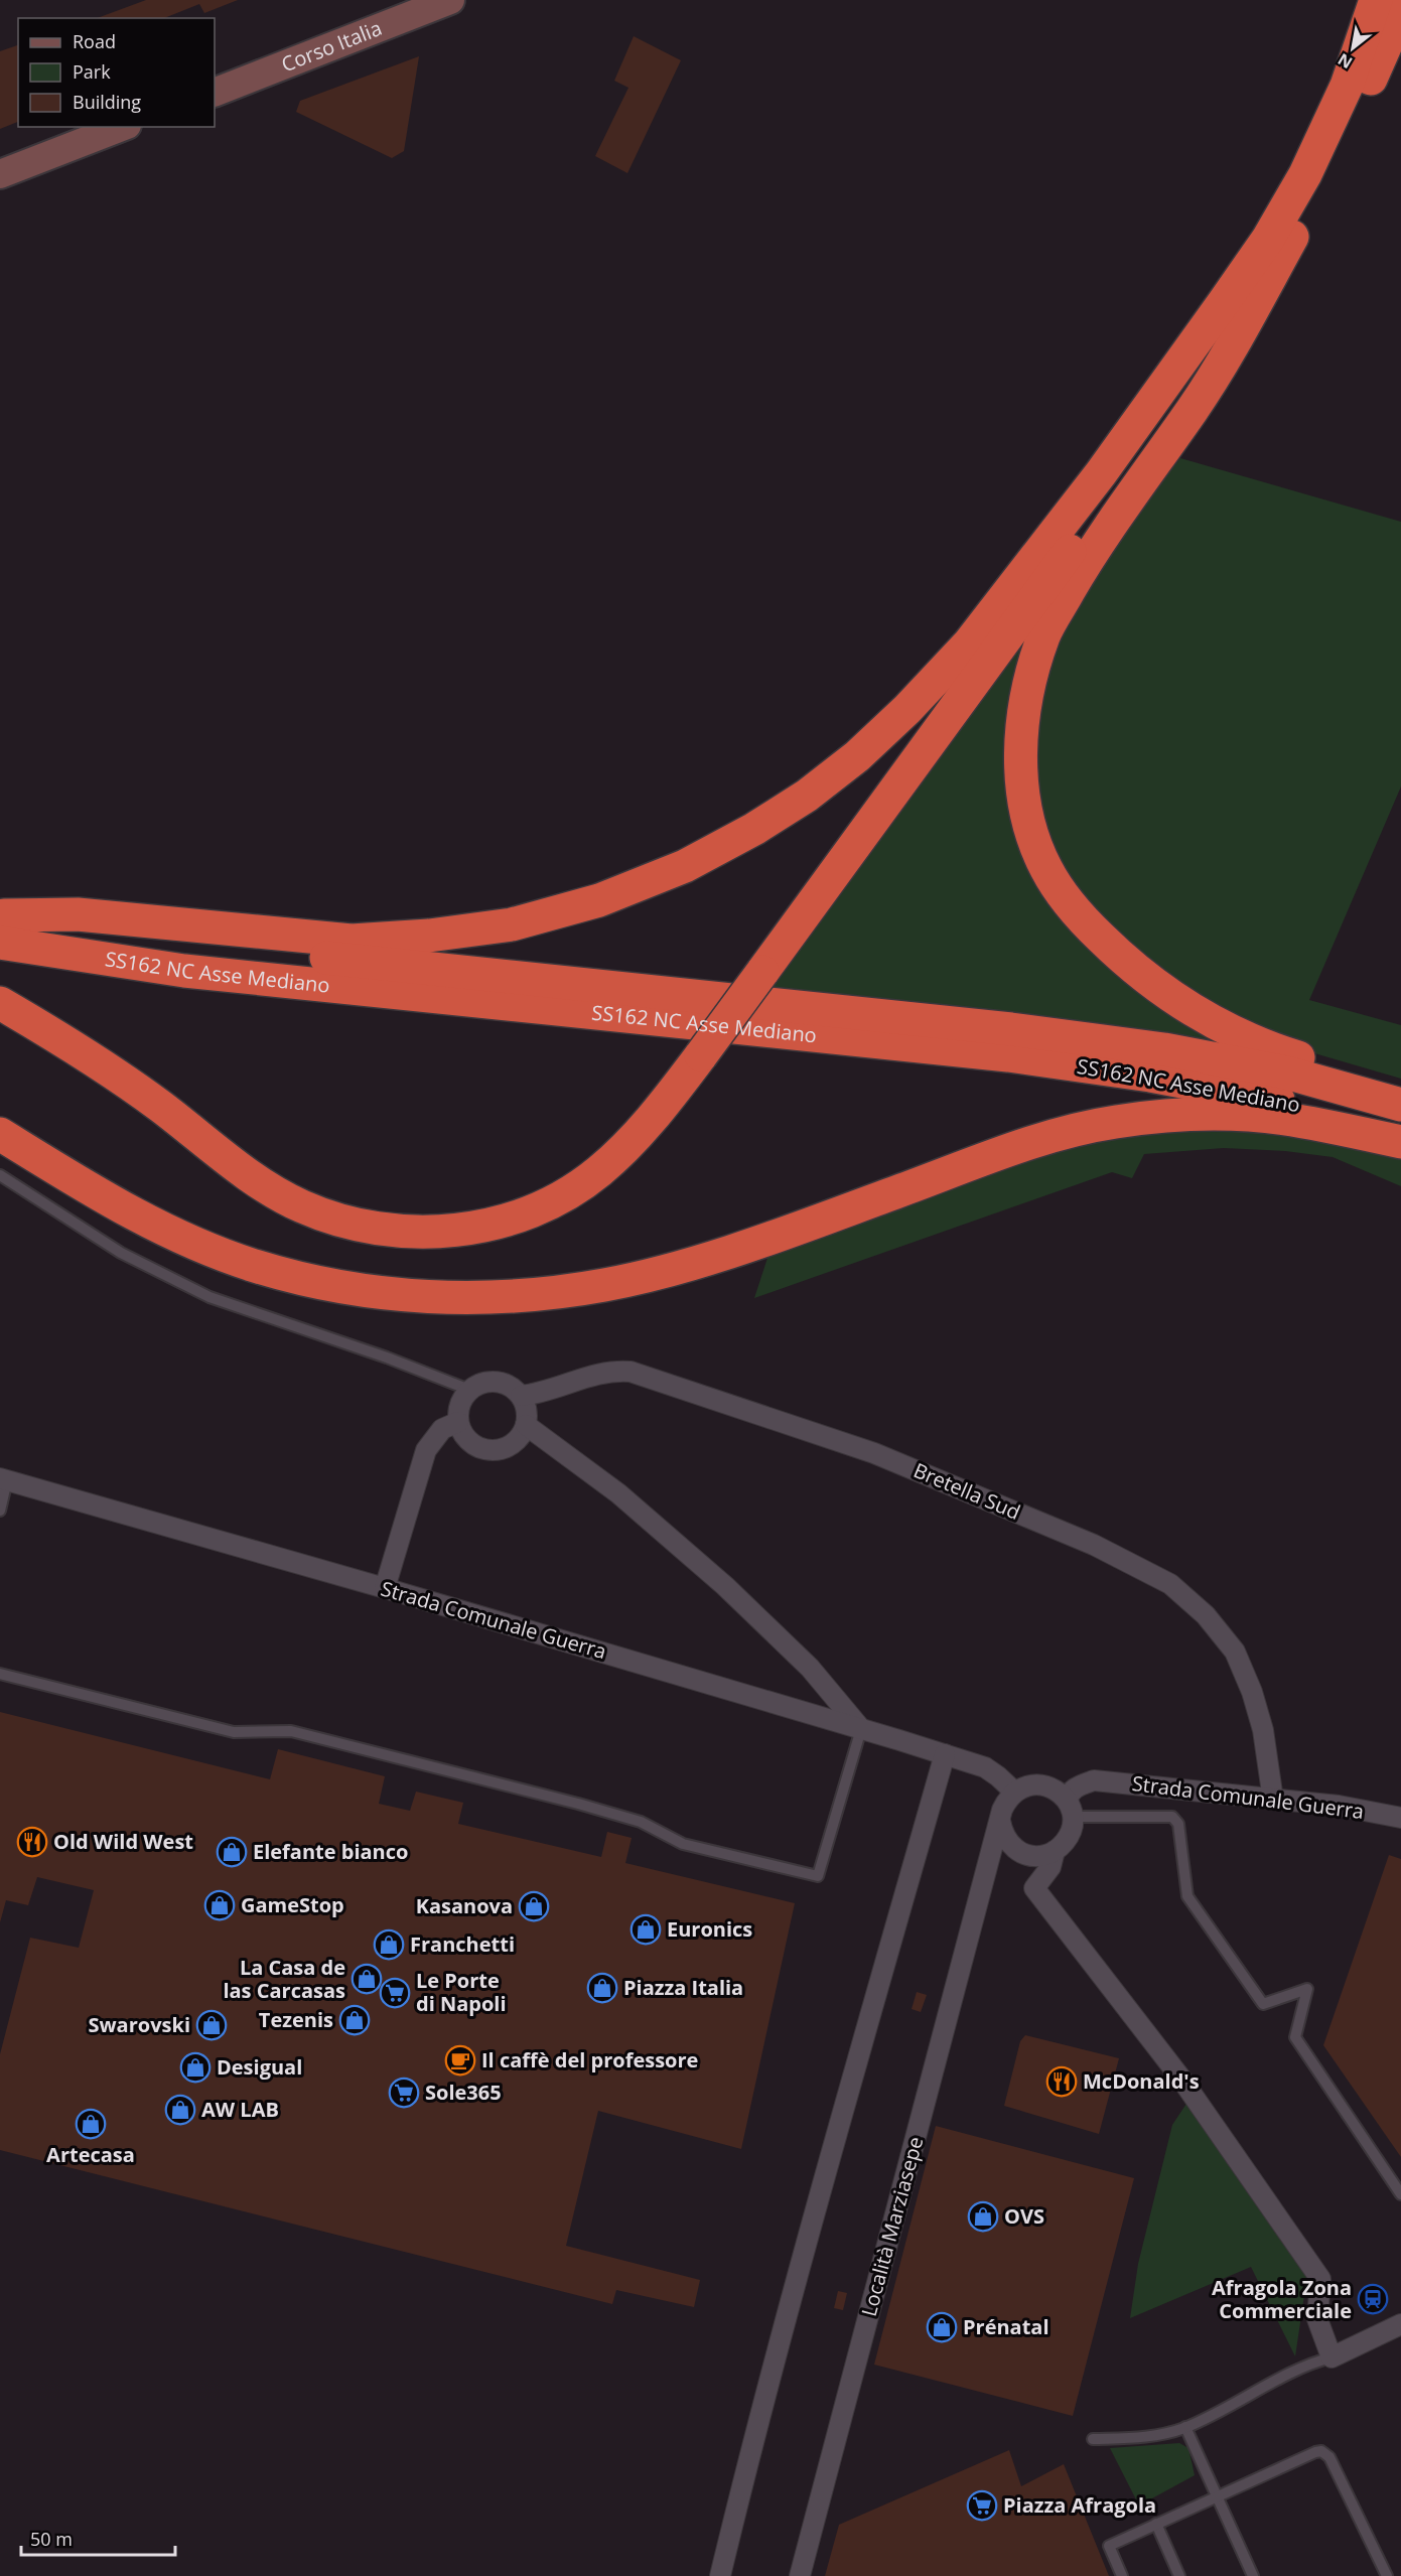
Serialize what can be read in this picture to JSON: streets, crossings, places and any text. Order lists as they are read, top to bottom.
{
  "streets": {
    "highway": ["SS162 NC Asse Mediano"],
    "main road": ["Corso Italia"],
    "street": ["Bretella Sud", "Strada Comunale Guerra", "Località Marziasepe"]
  },
  "crossings": [
    ["Bretella Sud", "Strada Comunale Guerra"],
    ["Strada Comunale Guerra", "Località Marziasepe"]
  ],
  "places": {
    "restaurant": ["Old Wild West", "McDonald's"],
    "shop": [
      "Elefante bianco",
      "GameStop",
      "Kasanova",
      "Euronics",
      "Franchetti",
      "La Casa de las Carcasas",
      "Piazza Italia",
      "Tezenis",
      "Swarovski",
      "Desigual",
      "AW LAB",
      "Artecasa",
      "OVS",
      "Prénatal"
    ],
    "supermarket": ["Le Porte di Napoli", "Sole365", "Piazza Afragola"],
    "cafe": ["Il caffè del professore"],
    "station": ["Afragola Zona Commerciale"]
  },
  "legend": ["Road", "Park", "Building"],
  "scale_bar": "50 m",
  "north": "bottom left"
}
